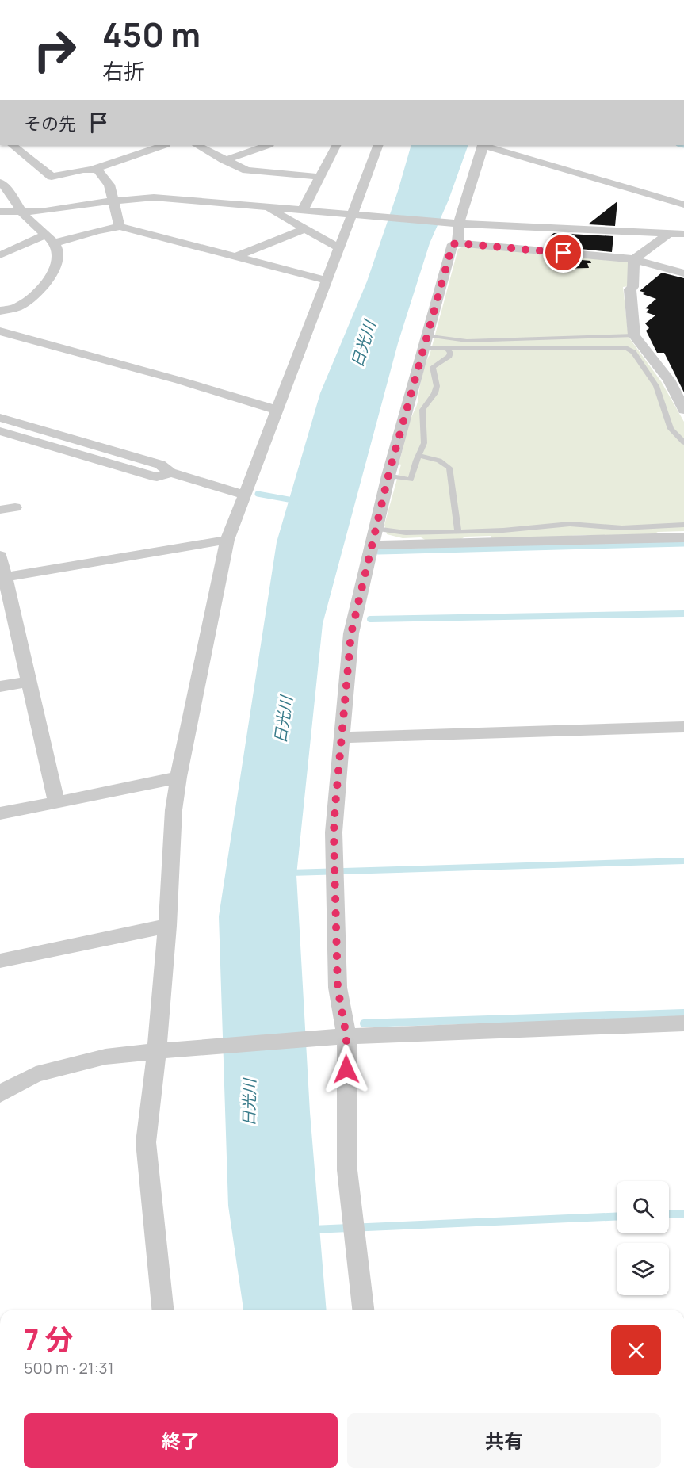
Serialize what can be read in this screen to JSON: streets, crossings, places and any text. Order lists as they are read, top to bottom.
{
  "water": ["日光川"],
  "page": {
    "turn": ["450 m", "右折"],
    "then": "その先",
    "heading": ["7 分", "500 m · 21:31"],
    "buttons": ["終了", "共有"]
  }
}
